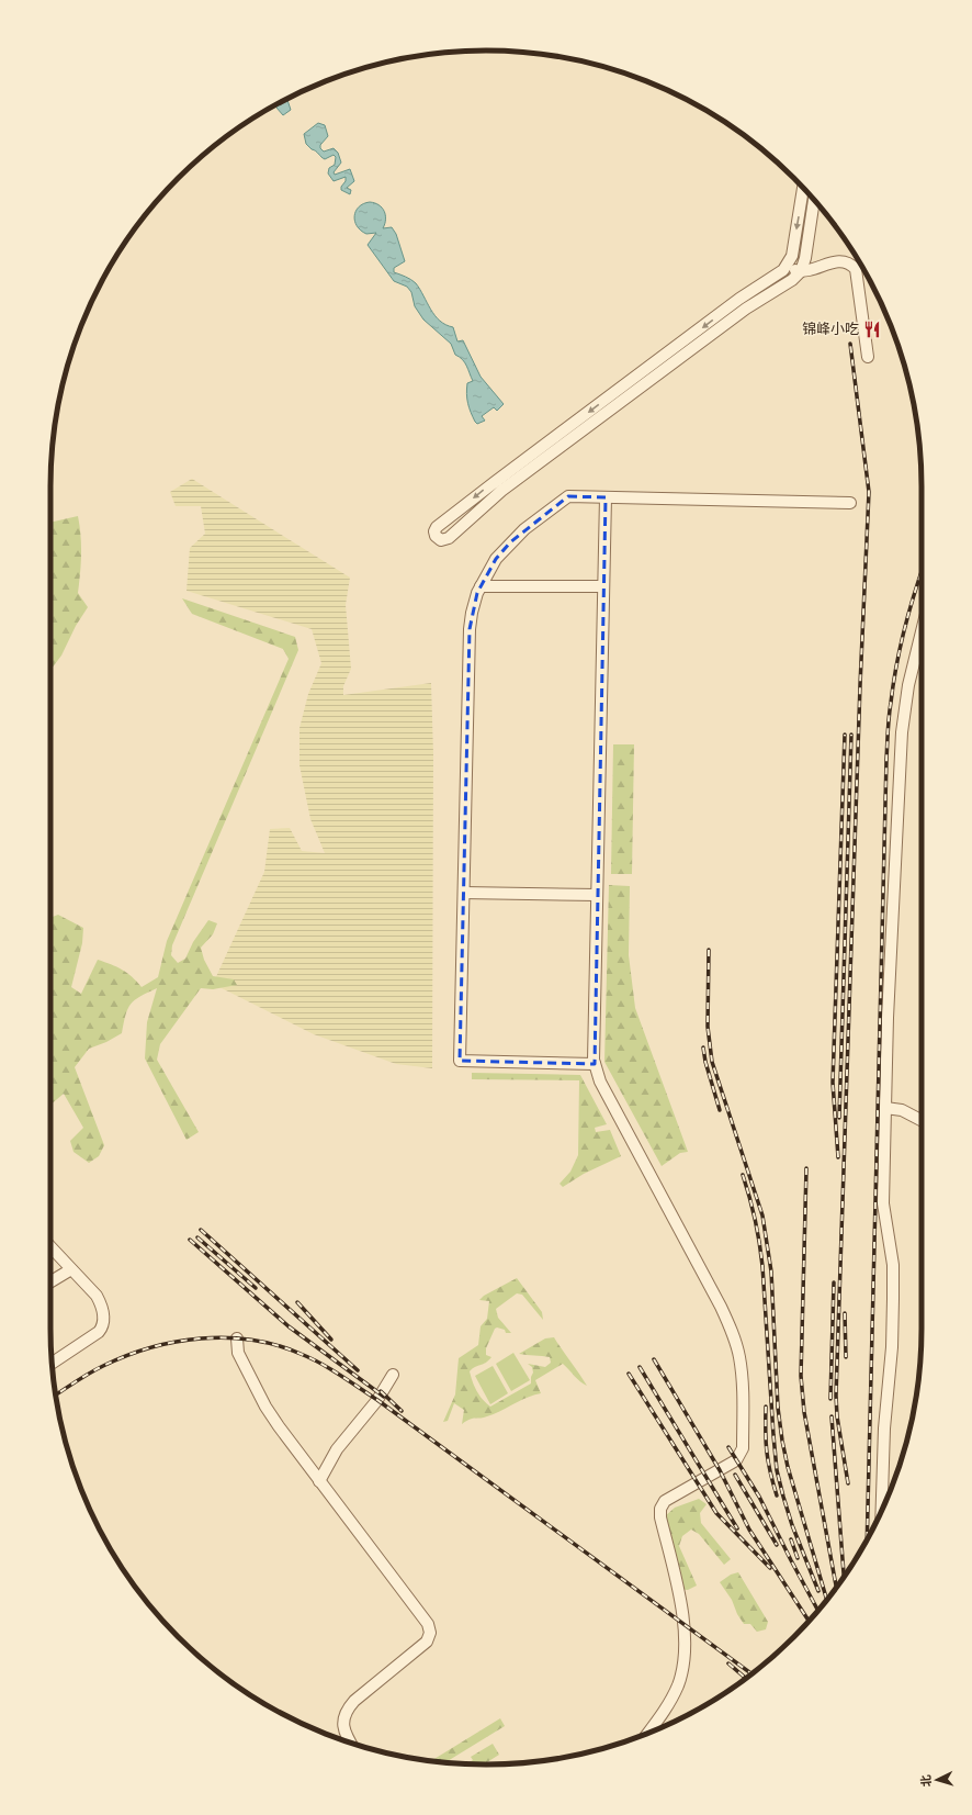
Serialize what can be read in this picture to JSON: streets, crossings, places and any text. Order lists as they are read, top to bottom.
{
  "places": {
    "restaurant": ["锦峰小吃"]
  },
  "north": "left"
}
